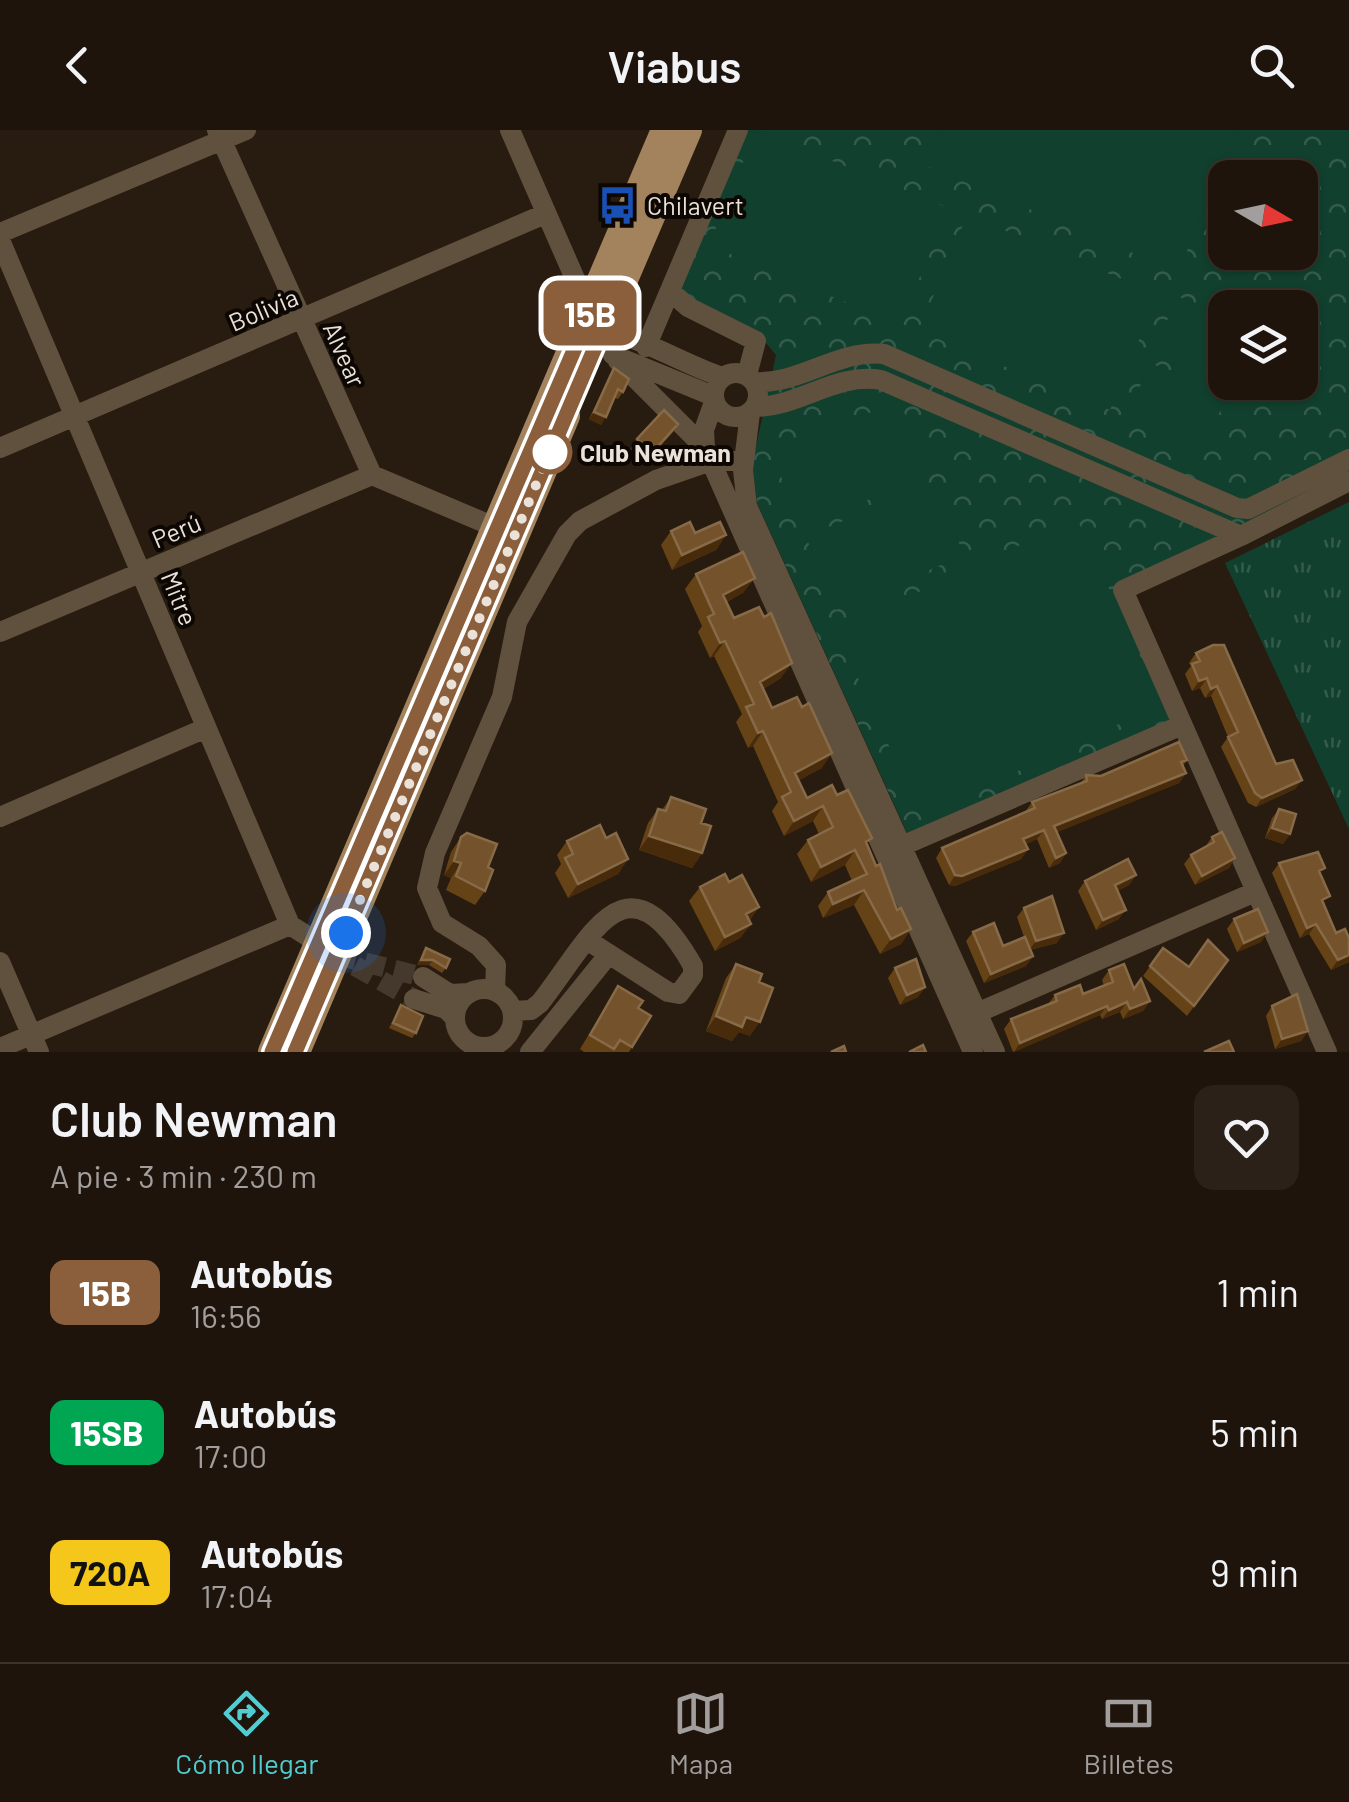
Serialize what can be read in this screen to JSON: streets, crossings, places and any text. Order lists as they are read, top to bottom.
{
  "streets": {
    "street": [
      "Bolivia",
      "Alvear",
      "Perú",
      "Mitre"
    ]
  },
  "crossings": [
    ["Bolivia", "Alvear"],
    ["Bolivia", "Mitre"],
    ["Alvear", "Perú"],
    ["Perú", "Mitre"]
  ],
  "places": {
    "bus stop": ["Chilavert"],
    "other": ["Club Newman"]
  },
  "lines": ["bus line 15B"],
  "north": "right",
  "page": {
    "header": "Viabus",
    "on_map": "15B",
    "heading": ["Club Newman", "A pie · 3 min · 230 m"],
    "list": [
      {
        "mark": "15B",
        "name": "Autobús",
        "note": "16:56",
        "value": "1 min"
      },
      {
        "mark": "15SB",
        "name": "Autobús",
        "note": "17:00",
        "value": "5 min"
      },
      {
        "mark": "720A",
        "name": "Autobús",
        "note": "17:04",
        "value": "9 min"
      }
    ],
    "tabs": ["Cómo llegar", "Mapa", "Billetes"]
  }
}
